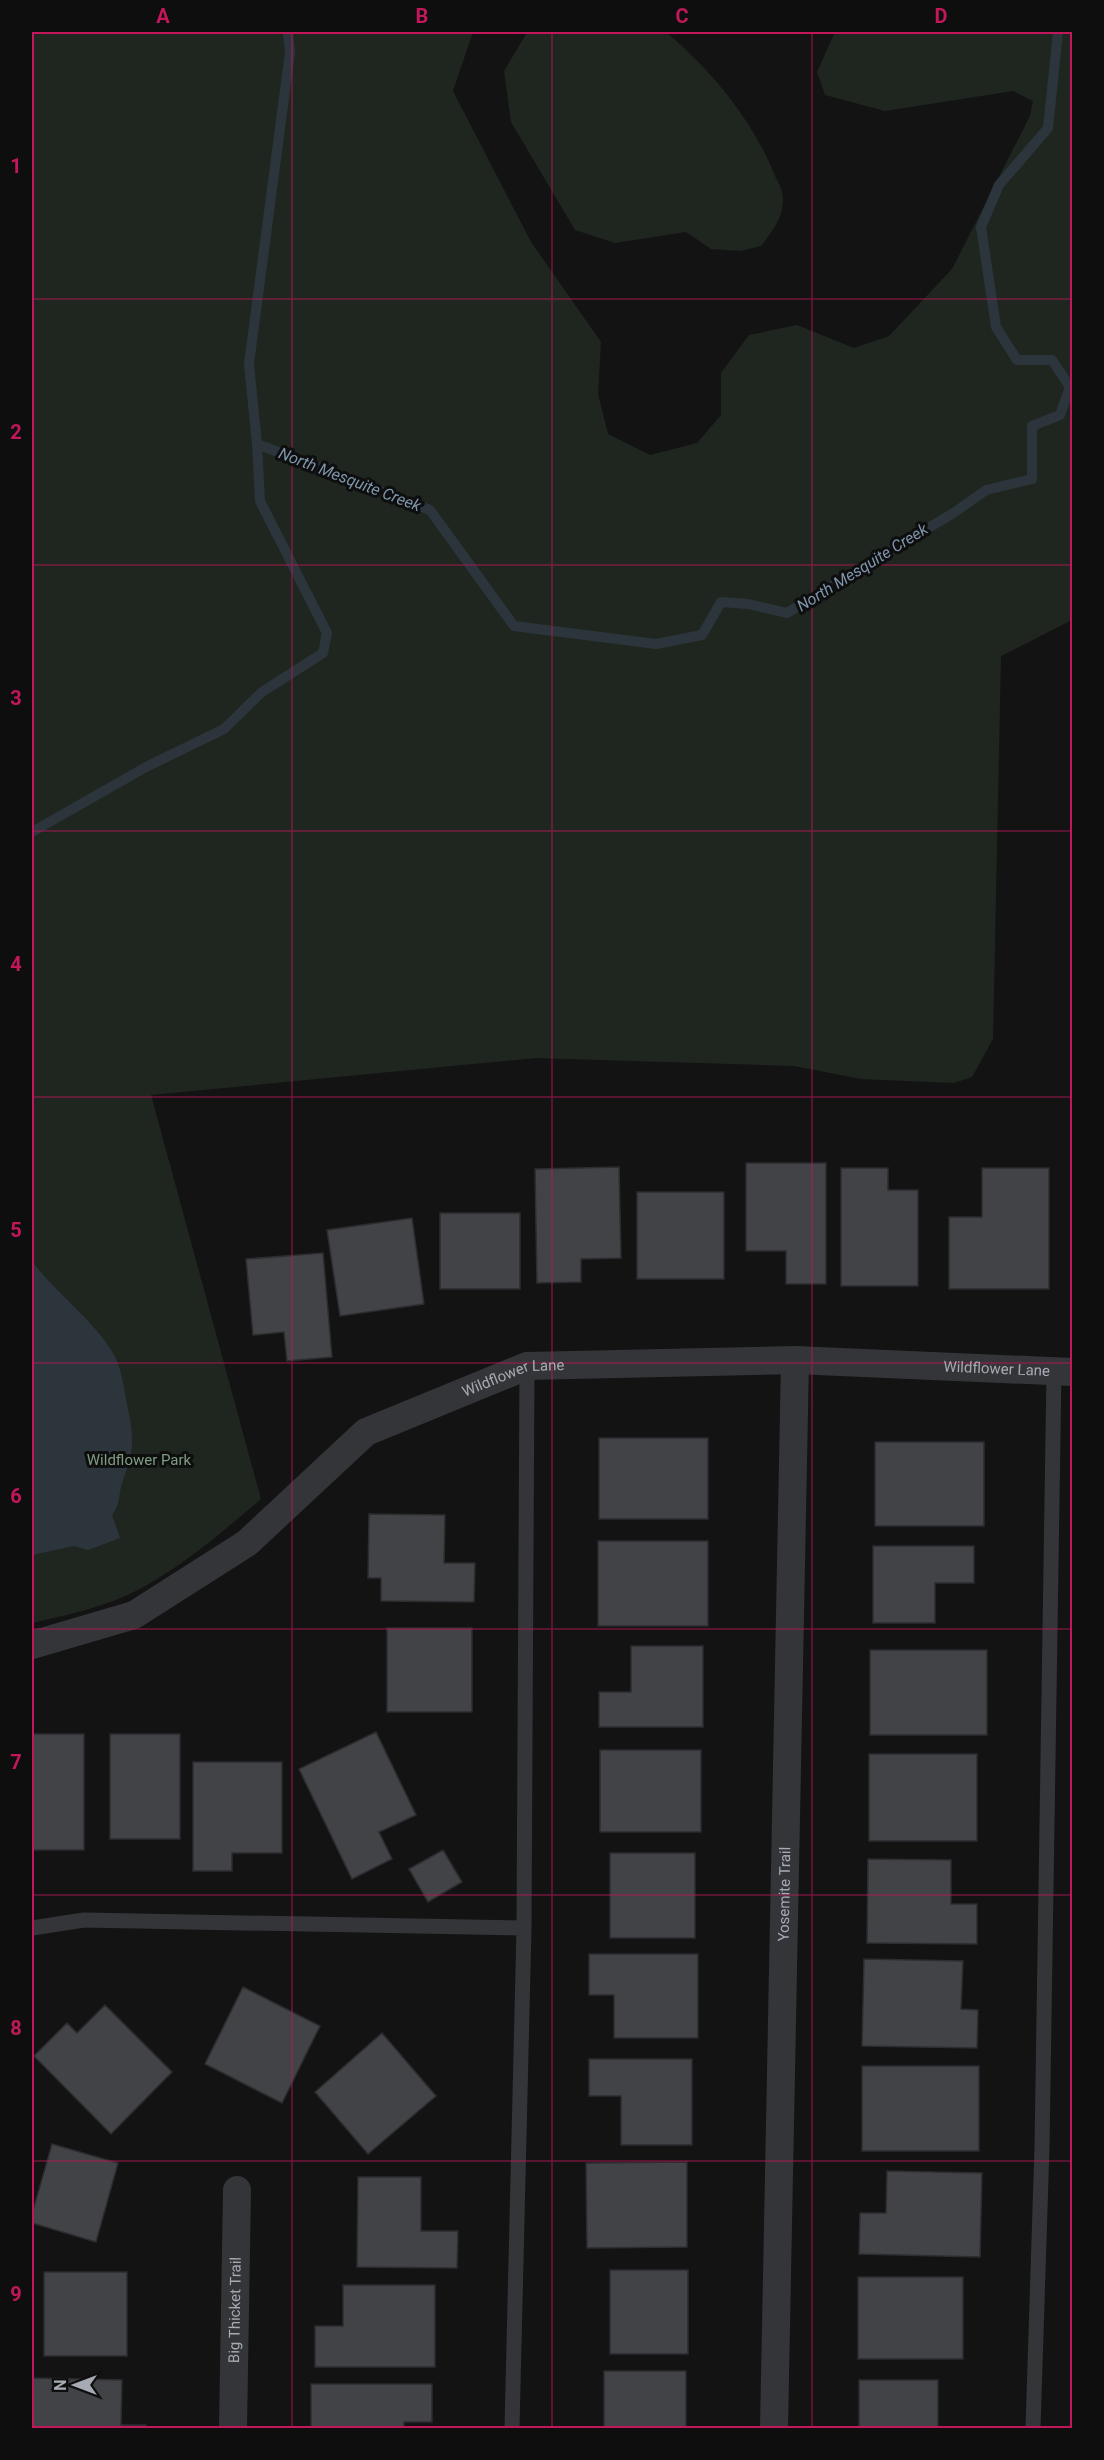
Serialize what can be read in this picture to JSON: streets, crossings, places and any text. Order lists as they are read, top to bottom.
{
  "streets": {
    "street": ["Wildflower Lane", "Yosemite Trail", "Big Thicket Trail"]
  },
  "crossings": [
    ["Wildflower Lane", "Yosemite Trail"]
  ],
  "water": ["North Mesquite Creek"],
  "parks": ["Wildflower Park"],
  "north": "left",
  "grid": {
    "columns": [
      "A",
      "B",
      "C",
      "D"
    ],
    "rows": [
      "1",
      "2",
      "3",
      "4",
      "5",
      "6",
      "7",
      "8",
      "9"
    ]
  }
}
